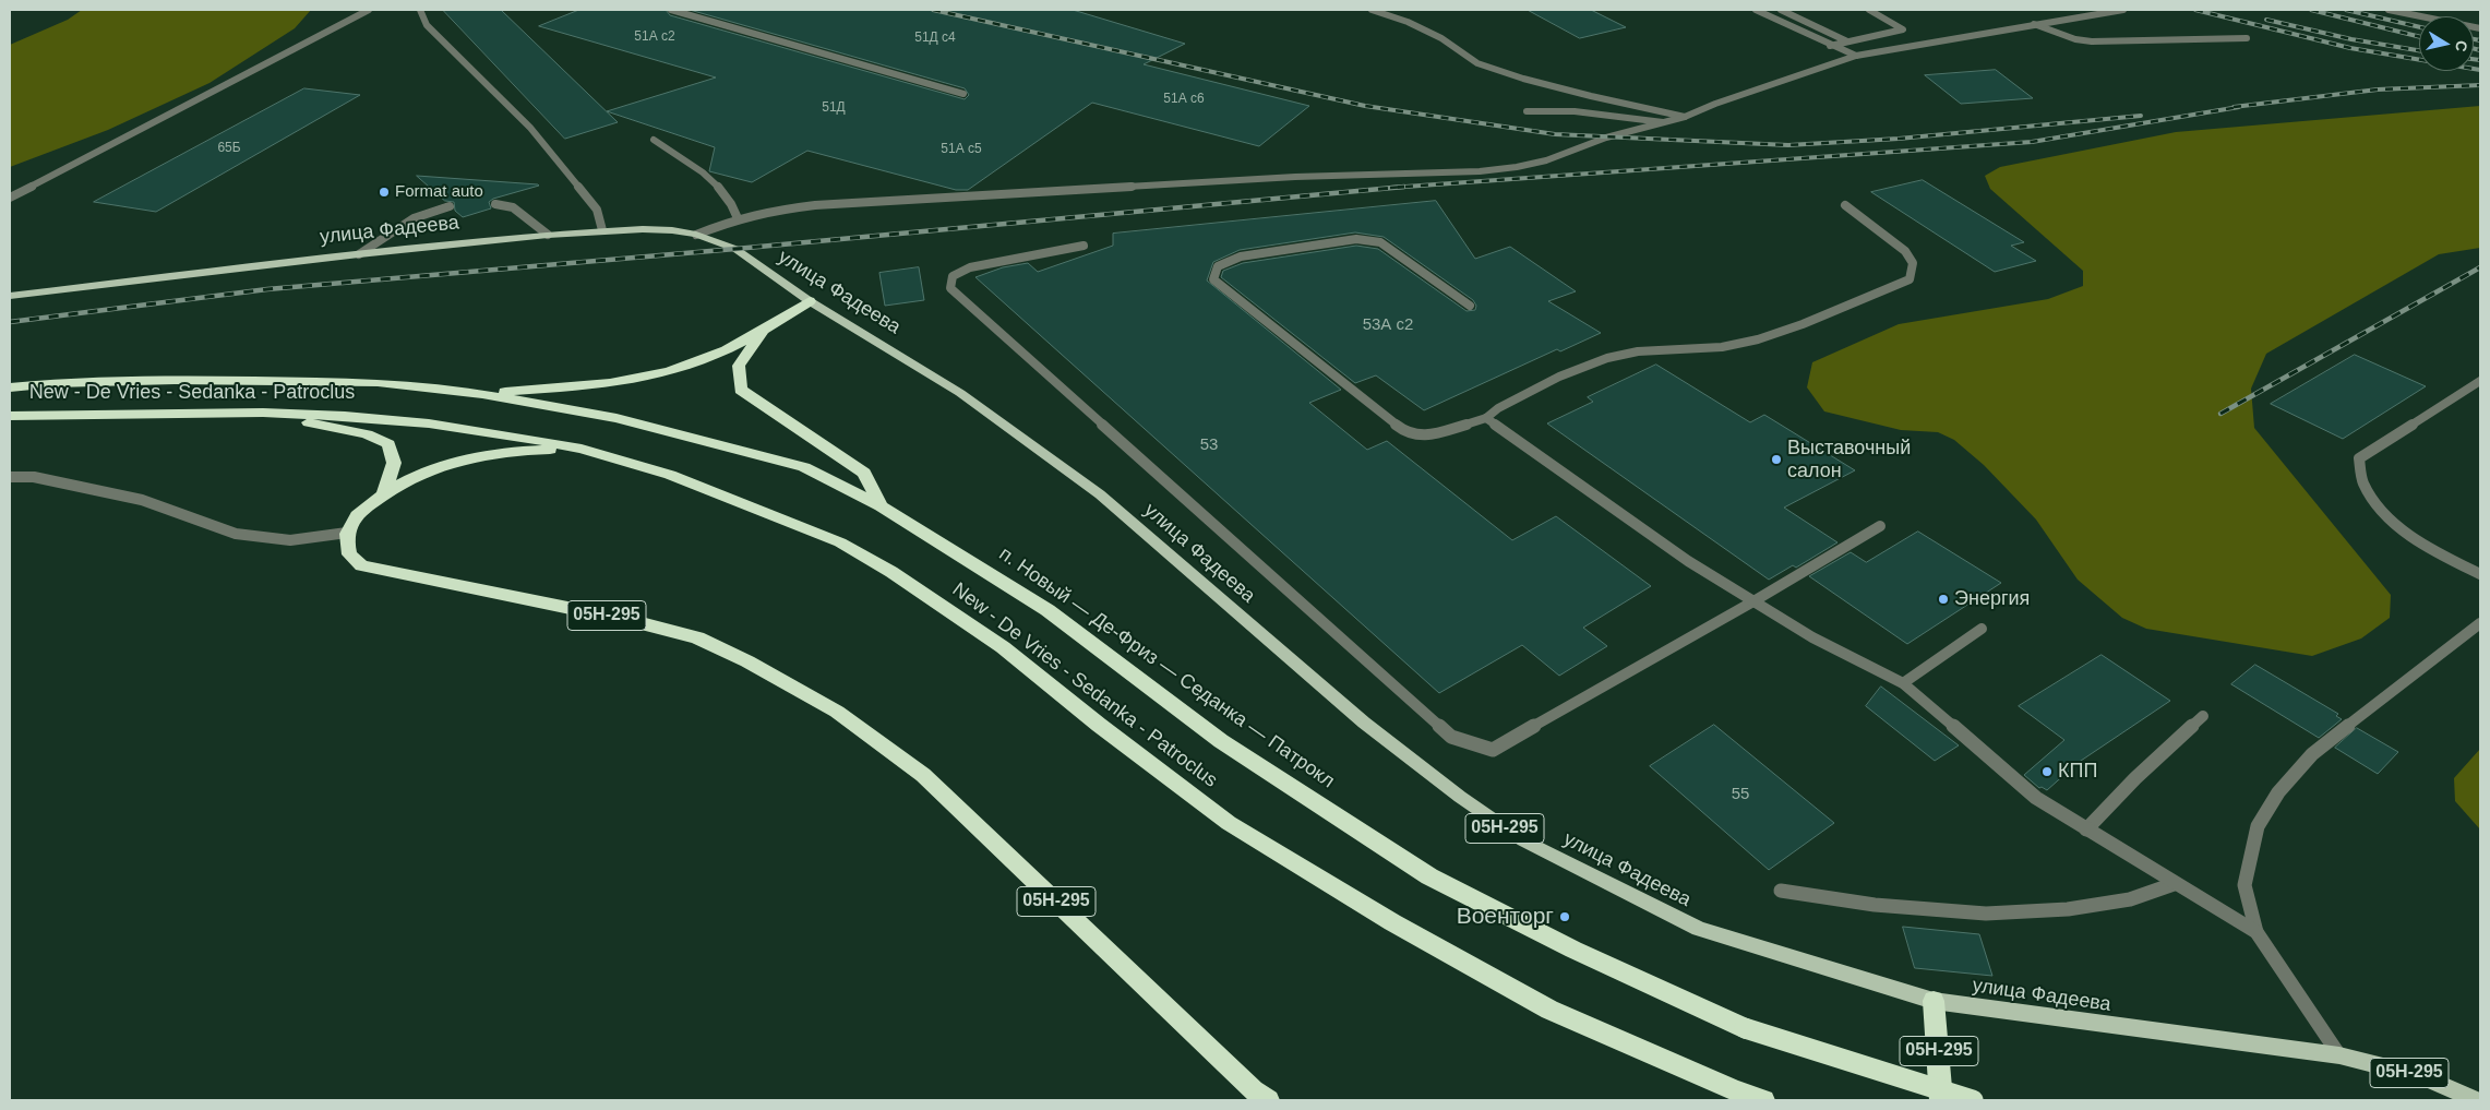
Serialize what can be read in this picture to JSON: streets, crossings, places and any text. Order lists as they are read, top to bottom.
{
  "streets": {
    "highway": ["New - De Vries - Sedanka - Patroclus", "05Н-295", "п. Новый — Де-Фриз — Седанка — Патрокл"],
    "main road": ["улица Фадеева"]
  },
  "crossings": [
    ["улица Фадеева", "05Н-295"]
  ],
  "places": [
    "Format auto",
    "Выставочный салон",
    "Энергия",
    "КПП",
    "Военторг"
  ],
  "house_numbers": [
    "51А с2",
    "51Д с4",
    "51А с6",
    "51Д",
    "65Б",
    "51А с5",
    "53А с2",
    "53",
    "55"
  ],
  "north": "right"
}
